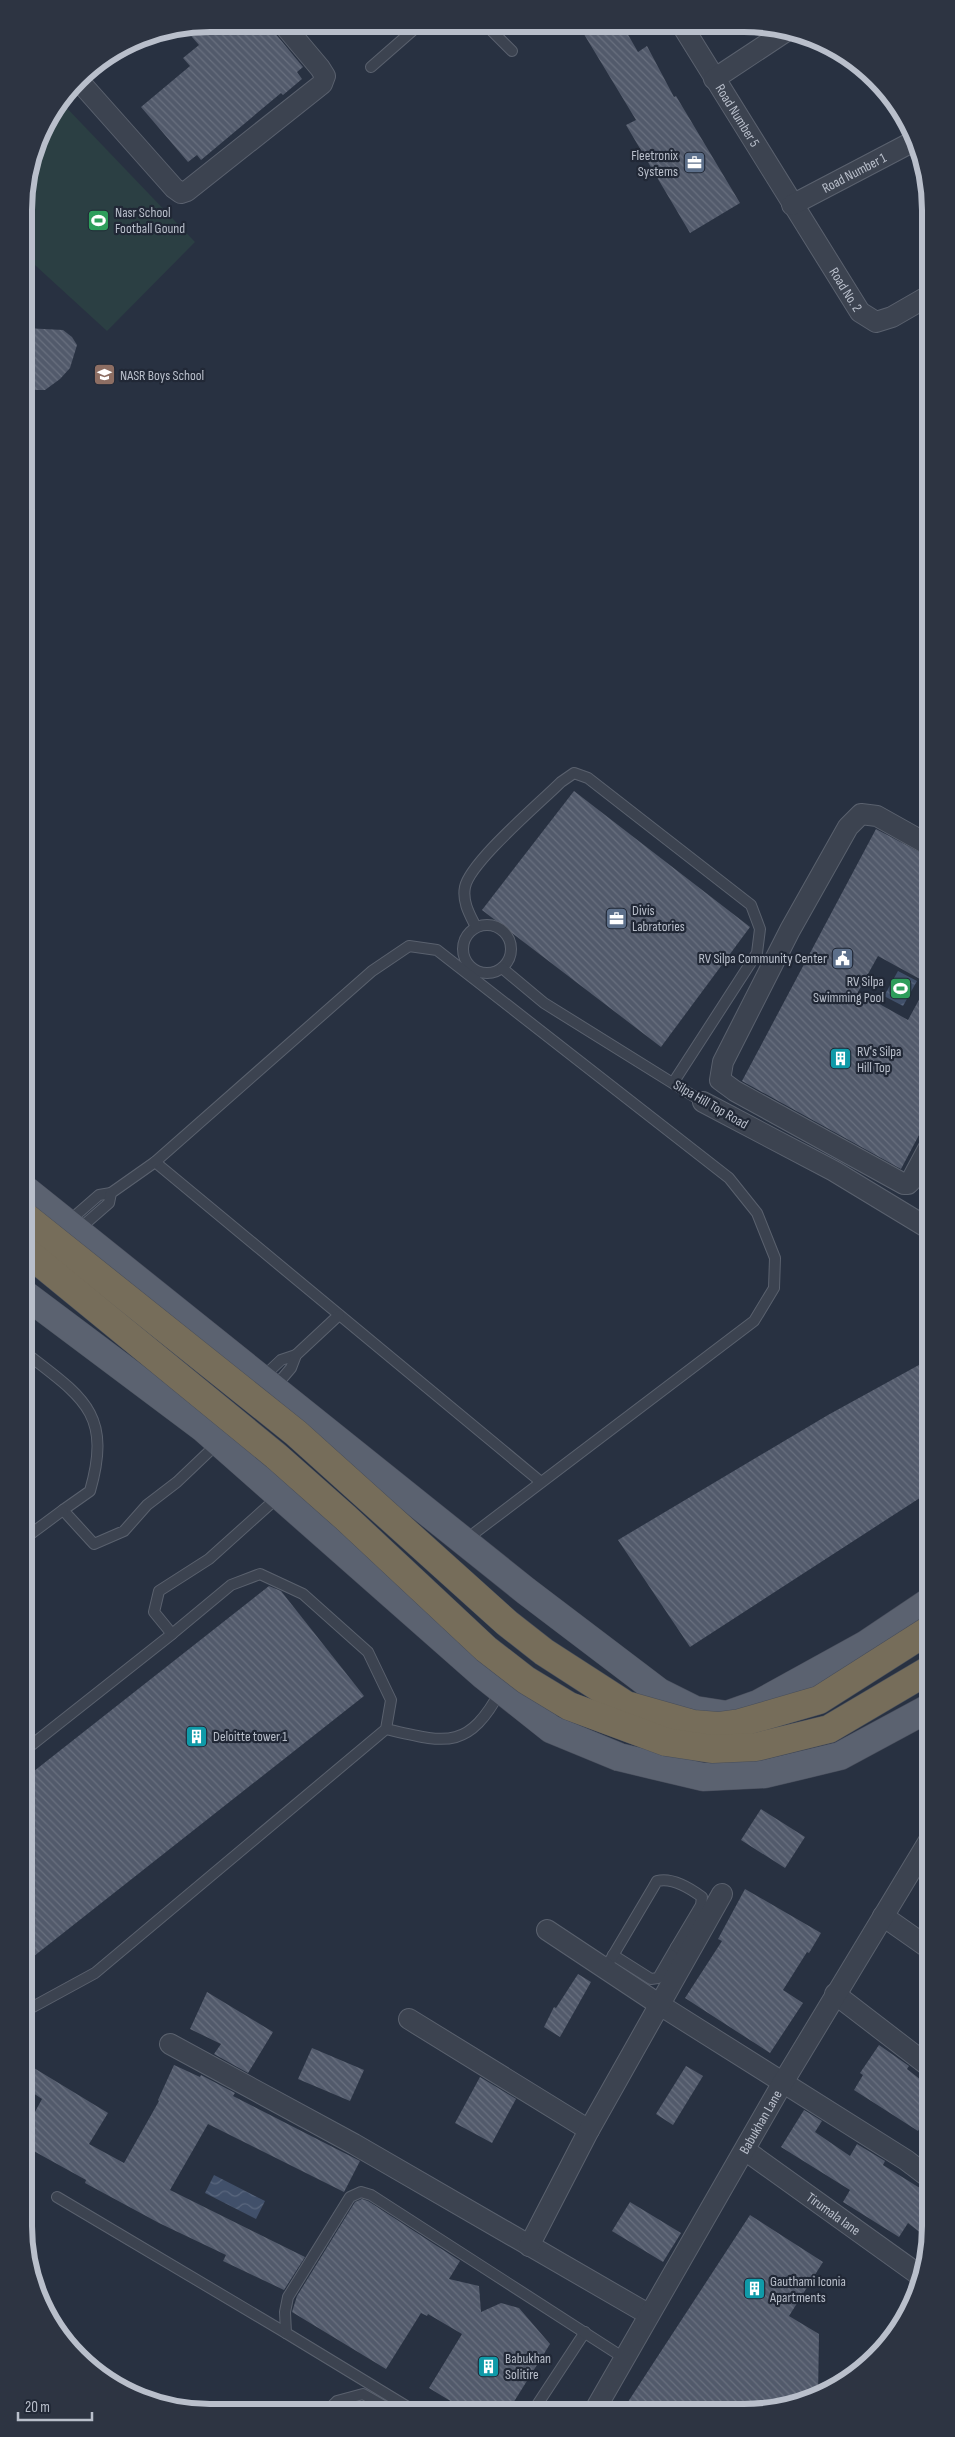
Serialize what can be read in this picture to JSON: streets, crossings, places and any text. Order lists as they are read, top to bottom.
{
  "streets": {
    "street": [
      "Road Number 5",
      "Road Number 1",
      "Road No. 2",
      "Silpa Hill Top Road",
      "Babukhan Lane",
      "Tirumala lane"
    ]
  },
  "crossings": [
    ["Road Number 5", "Road Number 1"],
    ["Road Number 5", "Road No. 2"],
    ["Road Number 1", "Road No. 2"],
    ["Babukhan Lane", "Tirumala lane"]
  ],
  "places": {
    "office": ["Fleetronix Systems", "Divis Labratories"],
    "sports": ["Nasr School Football Gound", "RV Silpa Swimming Pool"],
    "school or university": ["NASR Boys School"],
    "public building": ["RV Silpa Community Center"],
    "building": [
      "RV's Silpa Hill Top",
      "Deloitte tower 1",
      "Gauthami Iconia Apartments",
      "Babukhan Solitire"
    ]
  },
  "scale_bar": "20 m"
}
